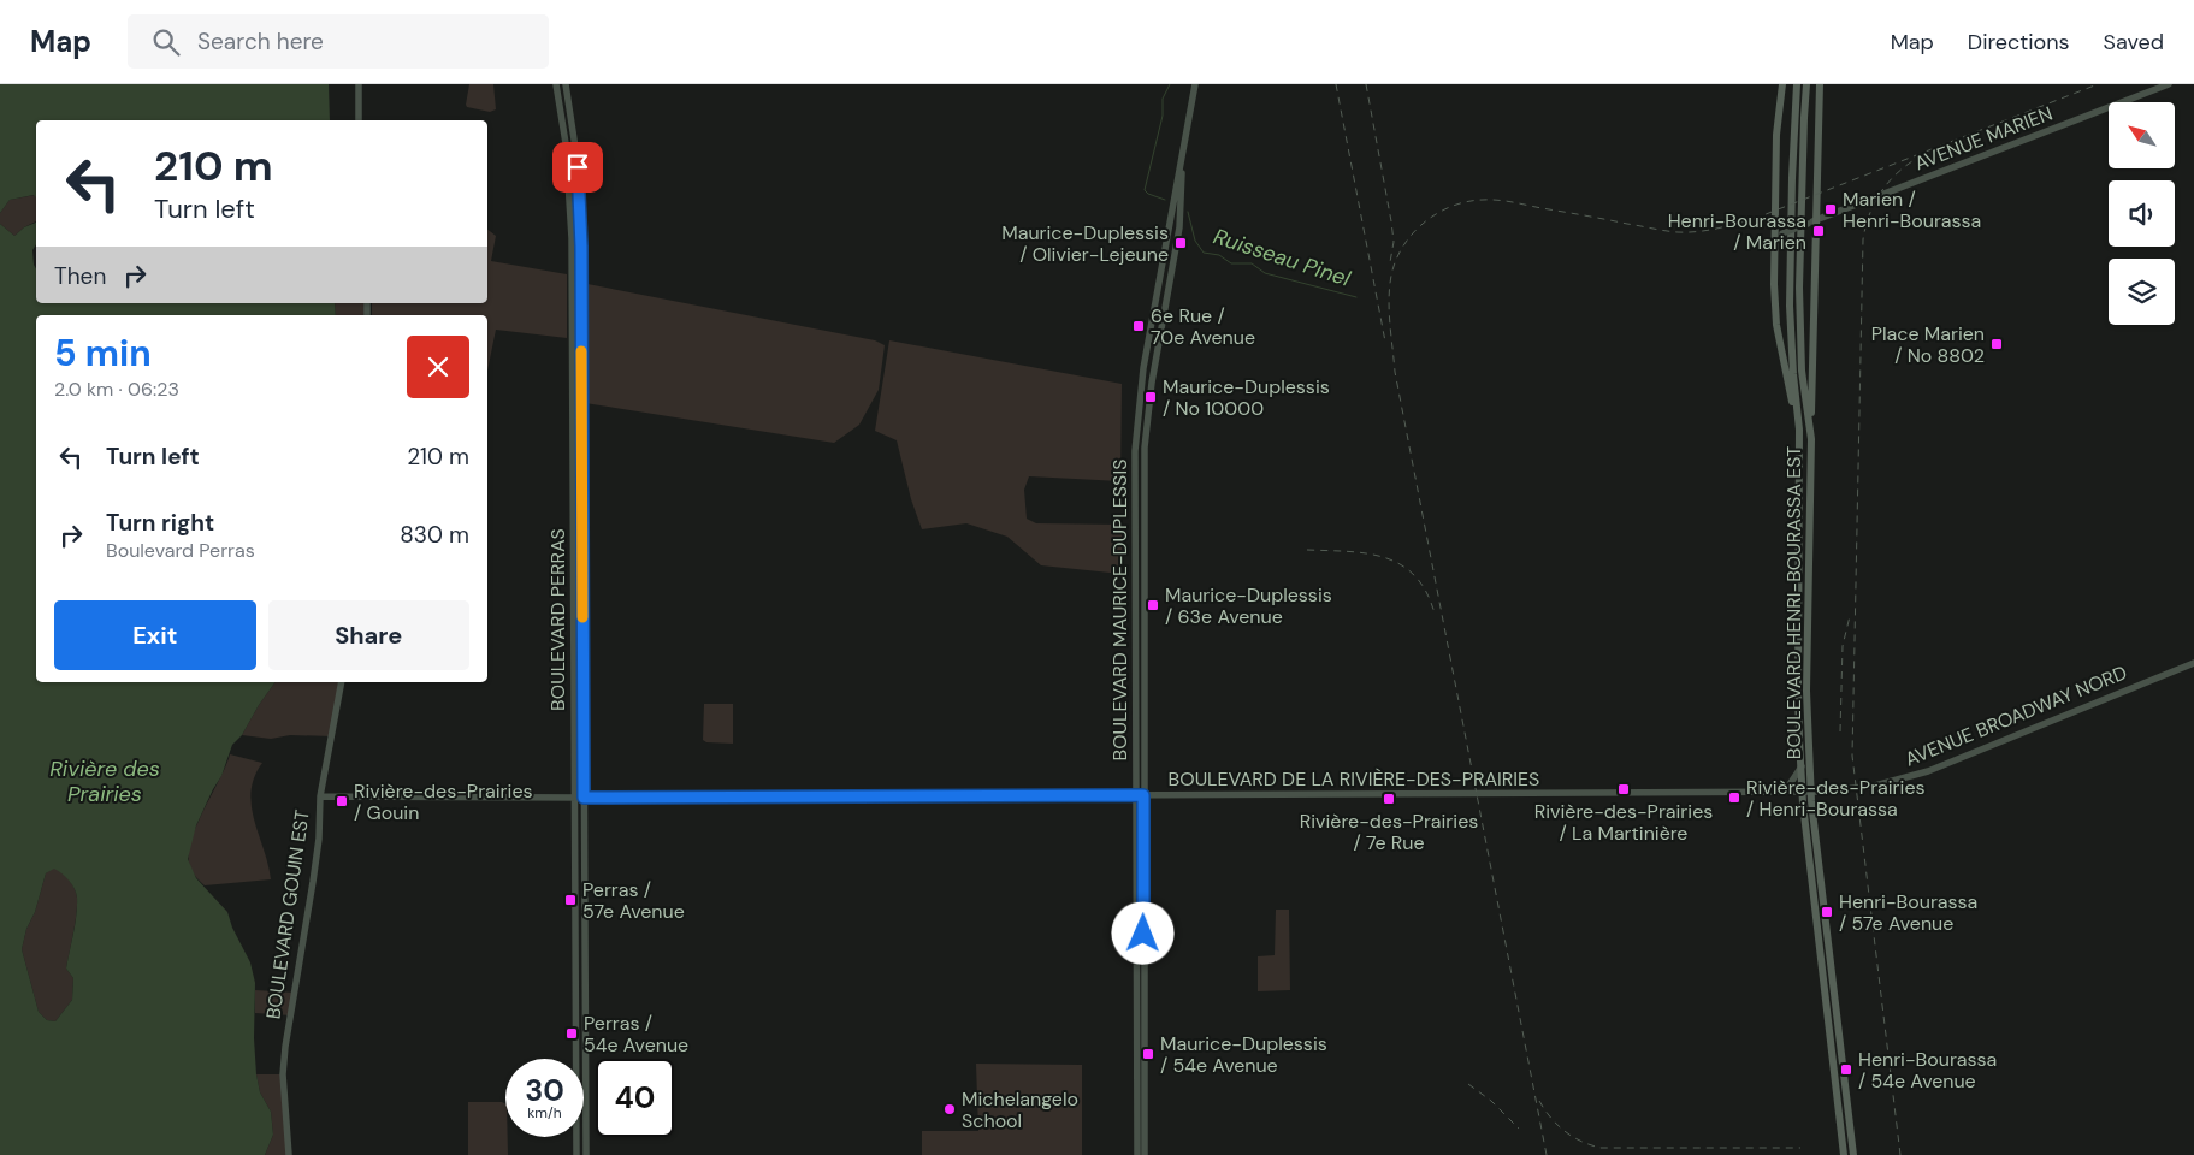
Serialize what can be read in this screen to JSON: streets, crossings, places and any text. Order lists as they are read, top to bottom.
{
  "streets": {
    "main road": ["BOULEVARD HENRI-BOURASSA EST"],
    "street": [
      "AVENUE MARIEN",
      "BOULEVARD MAURICE-DUPLESSIS",
      "BOULEVARD PERRAS",
      "AVENUE BROADWAY NORD",
      "BOULEVARD DE LA RIVIÈRE-DES-PRAIRIES",
      "BOULEVARD GOUIN EST"
    ]
  },
  "crossings": [
    ["BOULEVARD HENRI-BOURASSA EST", "AVENUE BROADWAY NORD"],
    ["BOULEVARD HENRI-BOURASSA EST", "BOULEVARD DE LA RIVIÈRE-DES-PRAIRIES"],
    ["BOULEVARD MAURICE-DUPLESSIS", "BOULEVARD DE LA RIVIÈRE-DES-PRAIRIES"],
    ["BOULEVARD PERRAS", "BOULEVARD DE LA RIVIÈRE-DES-PRAIRIES"],
    ["AVENUE BROADWAY NORD", "BOULEVARD DE LA RIVIÈRE-DES-PRAIRIES"],
    ["BOULEVARD DE LA RIVIÈRE-DES-PRAIRIES", "BOULEVARD GOUIN EST"]
  ],
  "water": ["Ruisseau Pinel", "Rivière des Prairies"],
  "places": {
    "transit": [
      "Marien / Henri-Bourassa",
      "Henri-Bourassa / Marien",
      "Maurice-Duplessis / Olivier-Lejeune",
      "6e Rue / 70e Avenue",
      "Place Marien / No 8802",
      "Maurice-Duplessis / No 10000",
      "Maurice-Duplessis / 63e Avenue",
      "Rivière-des-Prairies / La Martinière",
      "Rivière-des-Prairies / Henri-Bourassa",
      "Rivière-des-Prairies / 7e Rue",
      "Rivière-des-Prairies / Gouin",
      "Perras / 57e Avenue",
      "Henri-Bourassa / 57e Avenue",
      "Perras / 54e Avenue",
      "Maurice-Duplessis / 54e Avenue",
      "Henri-Bourassa / 54e Avenue"
    ],
    "other": ["Michelangelo School"]
  },
  "north": "top left",
  "page": {
    "header": "Map",
    "search": "Search here",
    "nav": ["Map", "Directions", "Saved"],
    "turn": ["210 m", "Turn left"],
    "then": "Then",
    "heading": ["5 min", "2.0 km · 06:23"],
    "list": [
      {
        "name": "Turn left",
        "value": "210 m"
      },
      {
        "name": "Turn right",
        "note": "Boulevard Perras",
        "value": "830 m"
      }
    ],
    "buttons": ["Exit", "Share"],
    "speed": "30 km/h",
    "limit": "40"
  }
}
